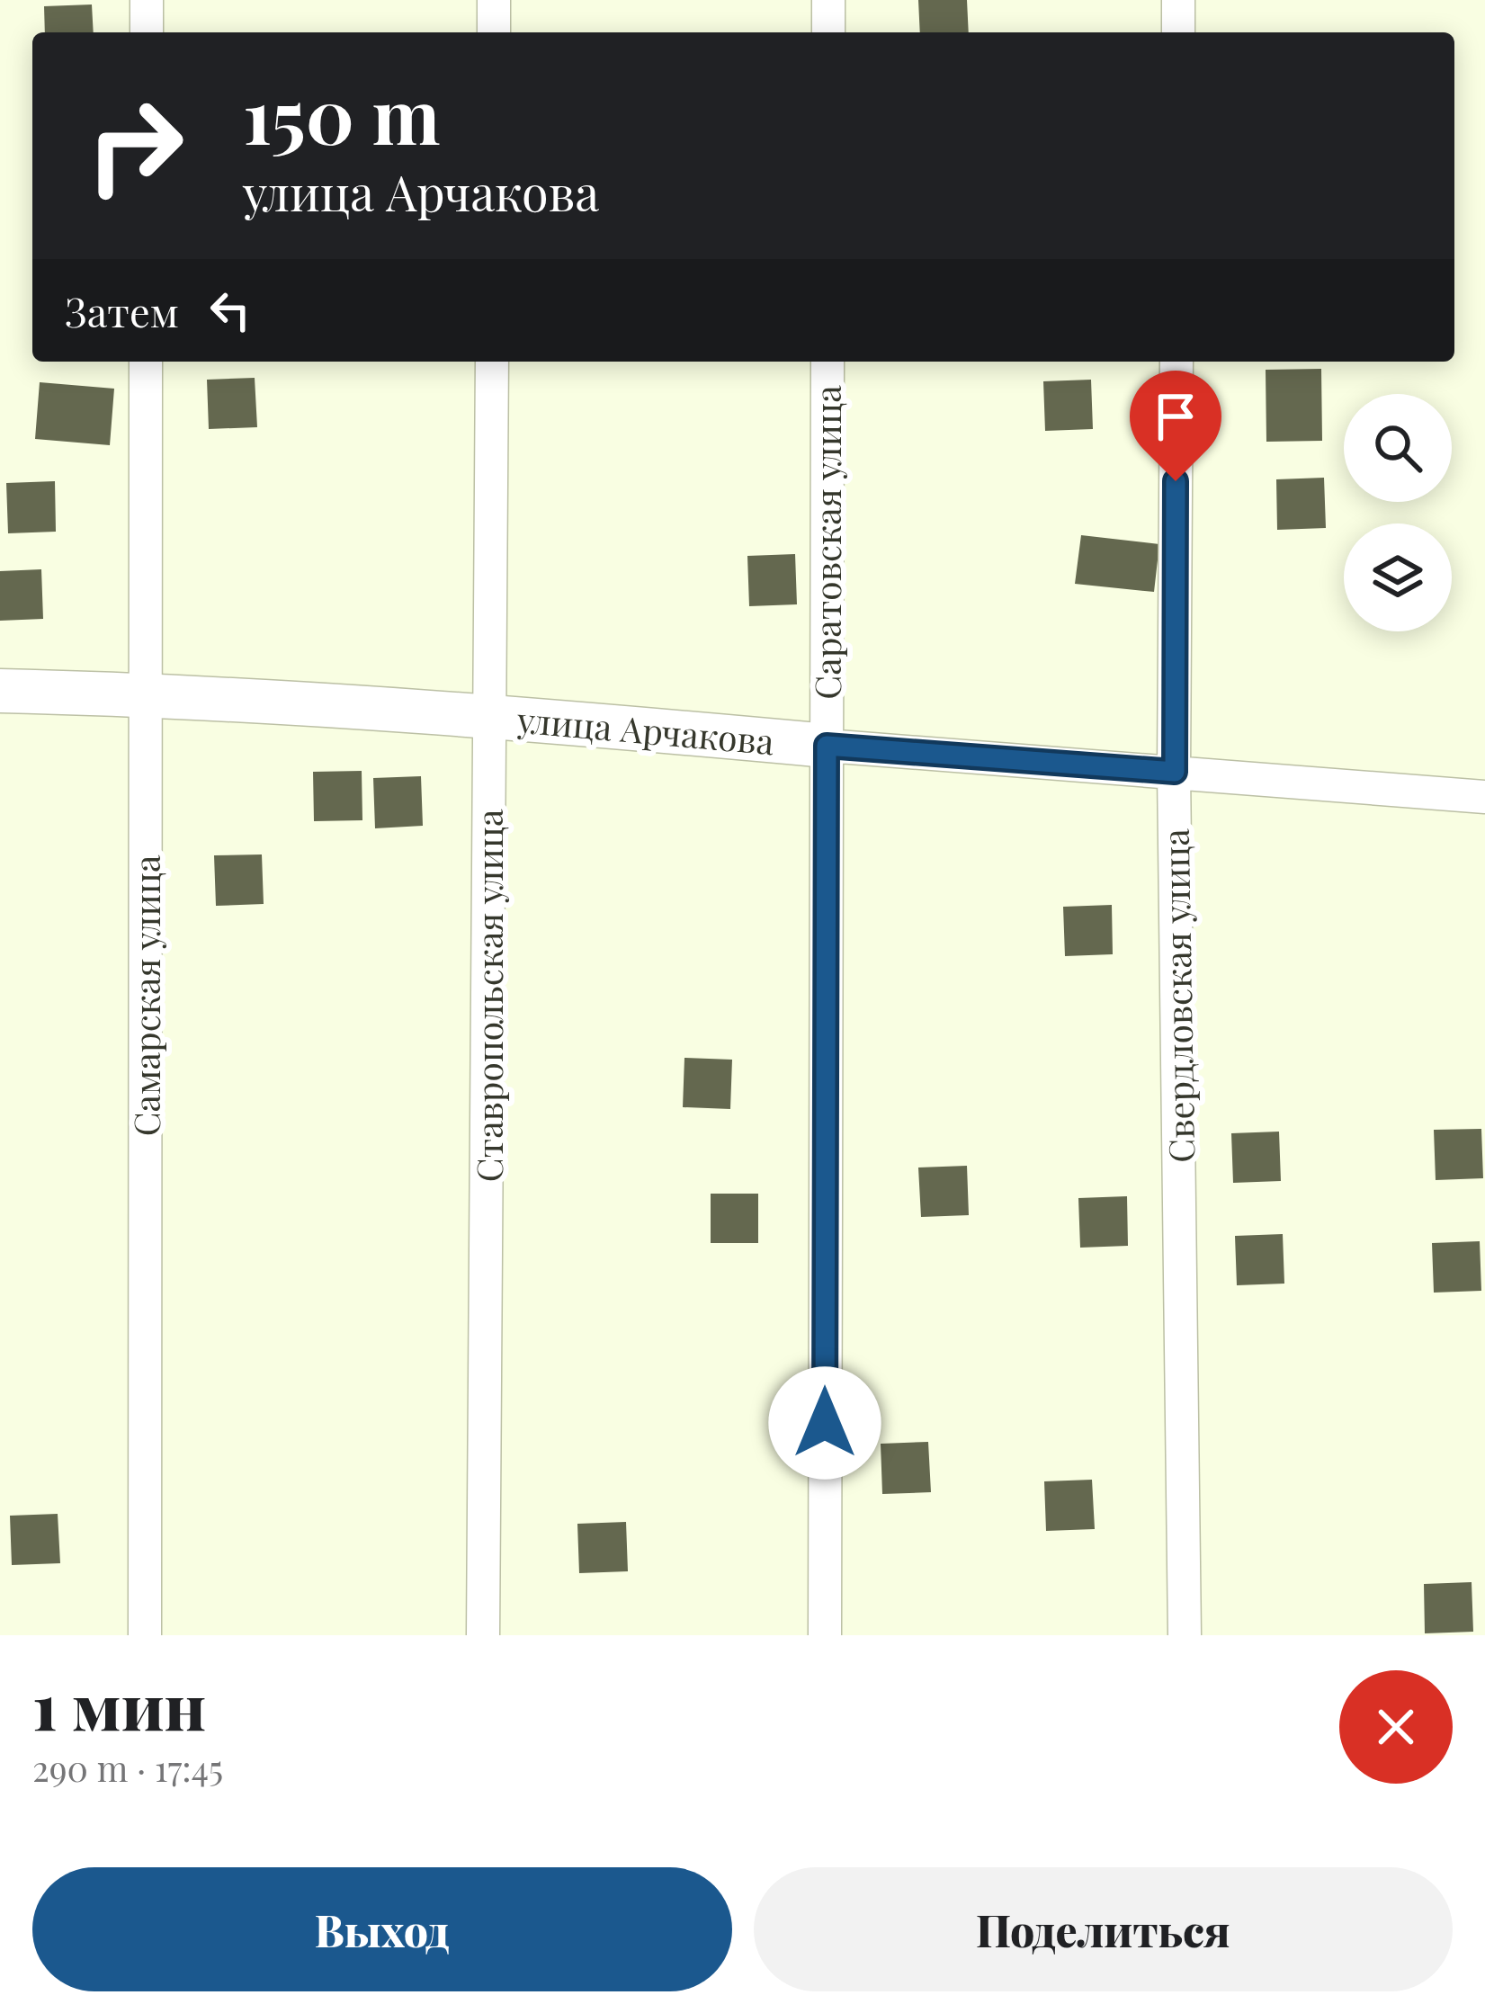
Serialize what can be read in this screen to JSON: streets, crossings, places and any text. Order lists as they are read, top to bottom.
{
  "streets": {
    "street": [
      "Саратовская улица",
      "улица Арчакова",
      "Самарская улица",
      "Ставропольская улица",
      "Свердловская улица"
    ]
  },
  "crossings": [
    ["Саратовская улица", "улица Арчакова"],
    ["улица Арчакова", "Самарская улица"],
    ["улица Арчакова", "Ставропольская улица"],
    ["улица Арчакова", "Свердловская улица"]
  ],
  "page": {
    "turn": ["150 m", "улица Арчакова"],
    "then": "Затем",
    "heading": ["1 мин", "290 m · 17:45"],
    "buttons": ["Выход", "Поделиться"]
  }
}
